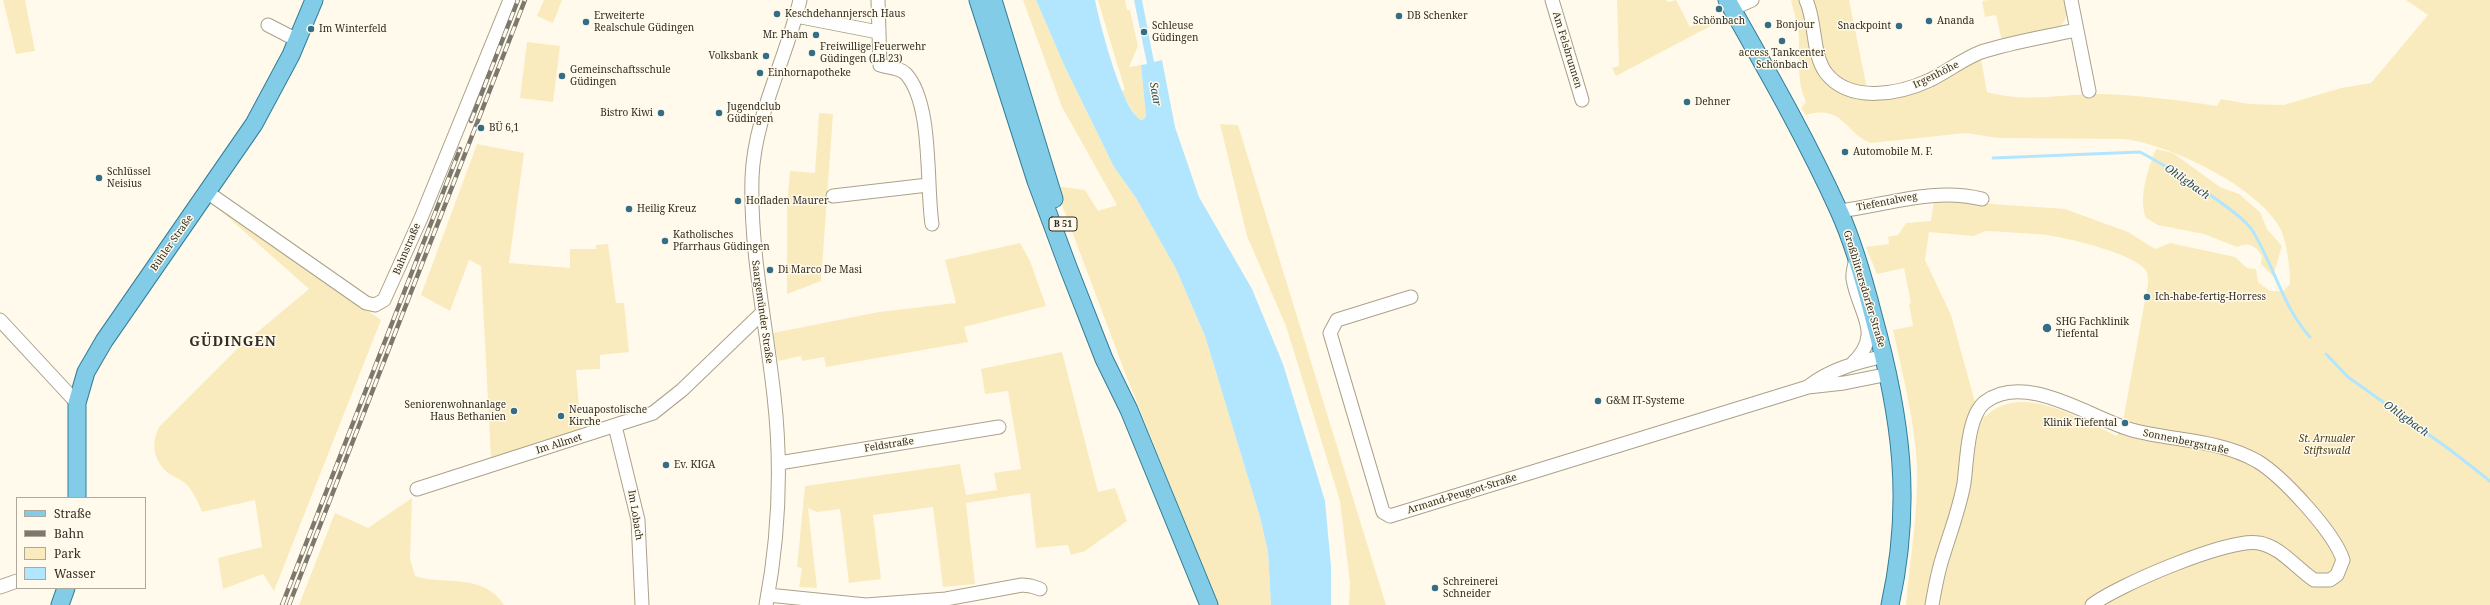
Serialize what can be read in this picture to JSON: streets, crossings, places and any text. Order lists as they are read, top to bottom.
{
  "streets": {
    "main road": ["B 51", "Bühler Straße", "Großblittersdorfer Straße"],
    "street": [
      "Am Felsbrunnen",
      "Irgenhöhe",
      "Tiefentalweg",
      "Bahnstraße",
      "Saargemünder Straße",
      "Sonnenbergstraße",
      "Im Allmet",
      "Feldstraße",
      "Armand-Peugeot-Straße",
      "Im Lobach"
    ]
  },
  "crossings": [
    ["Tiefentalweg", "Großblittersdorfer Straße"],
    ["Bühler Straße", "Bahnstraße"],
    ["Großblittersdorfer Straße", "Armand-Peugeot-Straße"],
    ["Saargemünder Straße", "Im Allmet"],
    ["Saargemünder Straße", "Feldstraße"],
    ["Im Allmet", "Im Lobach"]
  ],
  "districts": ["GÜDINGEN"],
  "water": ["Saar", "Ohligbach"],
  "parks": ["St. Arnualer Stiftswald"],
  "places": [
    "Schönbach",
    "Keschdehannjersch Haus",
    "DB Schenker",
    "Ananda",
    "Erweiterte Realschule Güdingen",
    "Bonjour",
    "Snackpoint",
    "Im Winterfeld",
    "Schleuse Güdingen",
    "Mr. Pham",
    "access Tankcenter Schönbach",
    "Freiwillige Feuerwehr Güdingen (LB 23)",
    "Volksbank",
    "Einhornapotheke",
    "Gemeinschaftsschule Güdingen",
    "Dehner",
    "Bistro Kiwi",
    "Jugendclub Güdingen",
    "BÜ 6,1",
    "Automobile M. F.",
    "Schlüssel Neisius",
    "Hofladen Maurer",
    "Heilig Kreuz",
    "Katholisches Pfarrhaus Güdingen",
    "Di Marco De Masi",
    "Ich-habe-fertig-Horress",
    "SHG Fachklinik Tiefental",
    "G&M IT-Systeme",
    "Seniorenwohnanlage Haus Bethanien",
    "Neuapostolische Kirche",
    "Klinik Tiefental",
    "Ev. KIGA",
    "Schreinerei Schneider"
  ],
  "legend": [
    "Straße",
    "Bahn",
    "Park",
    "Wasser"
  ]
}
